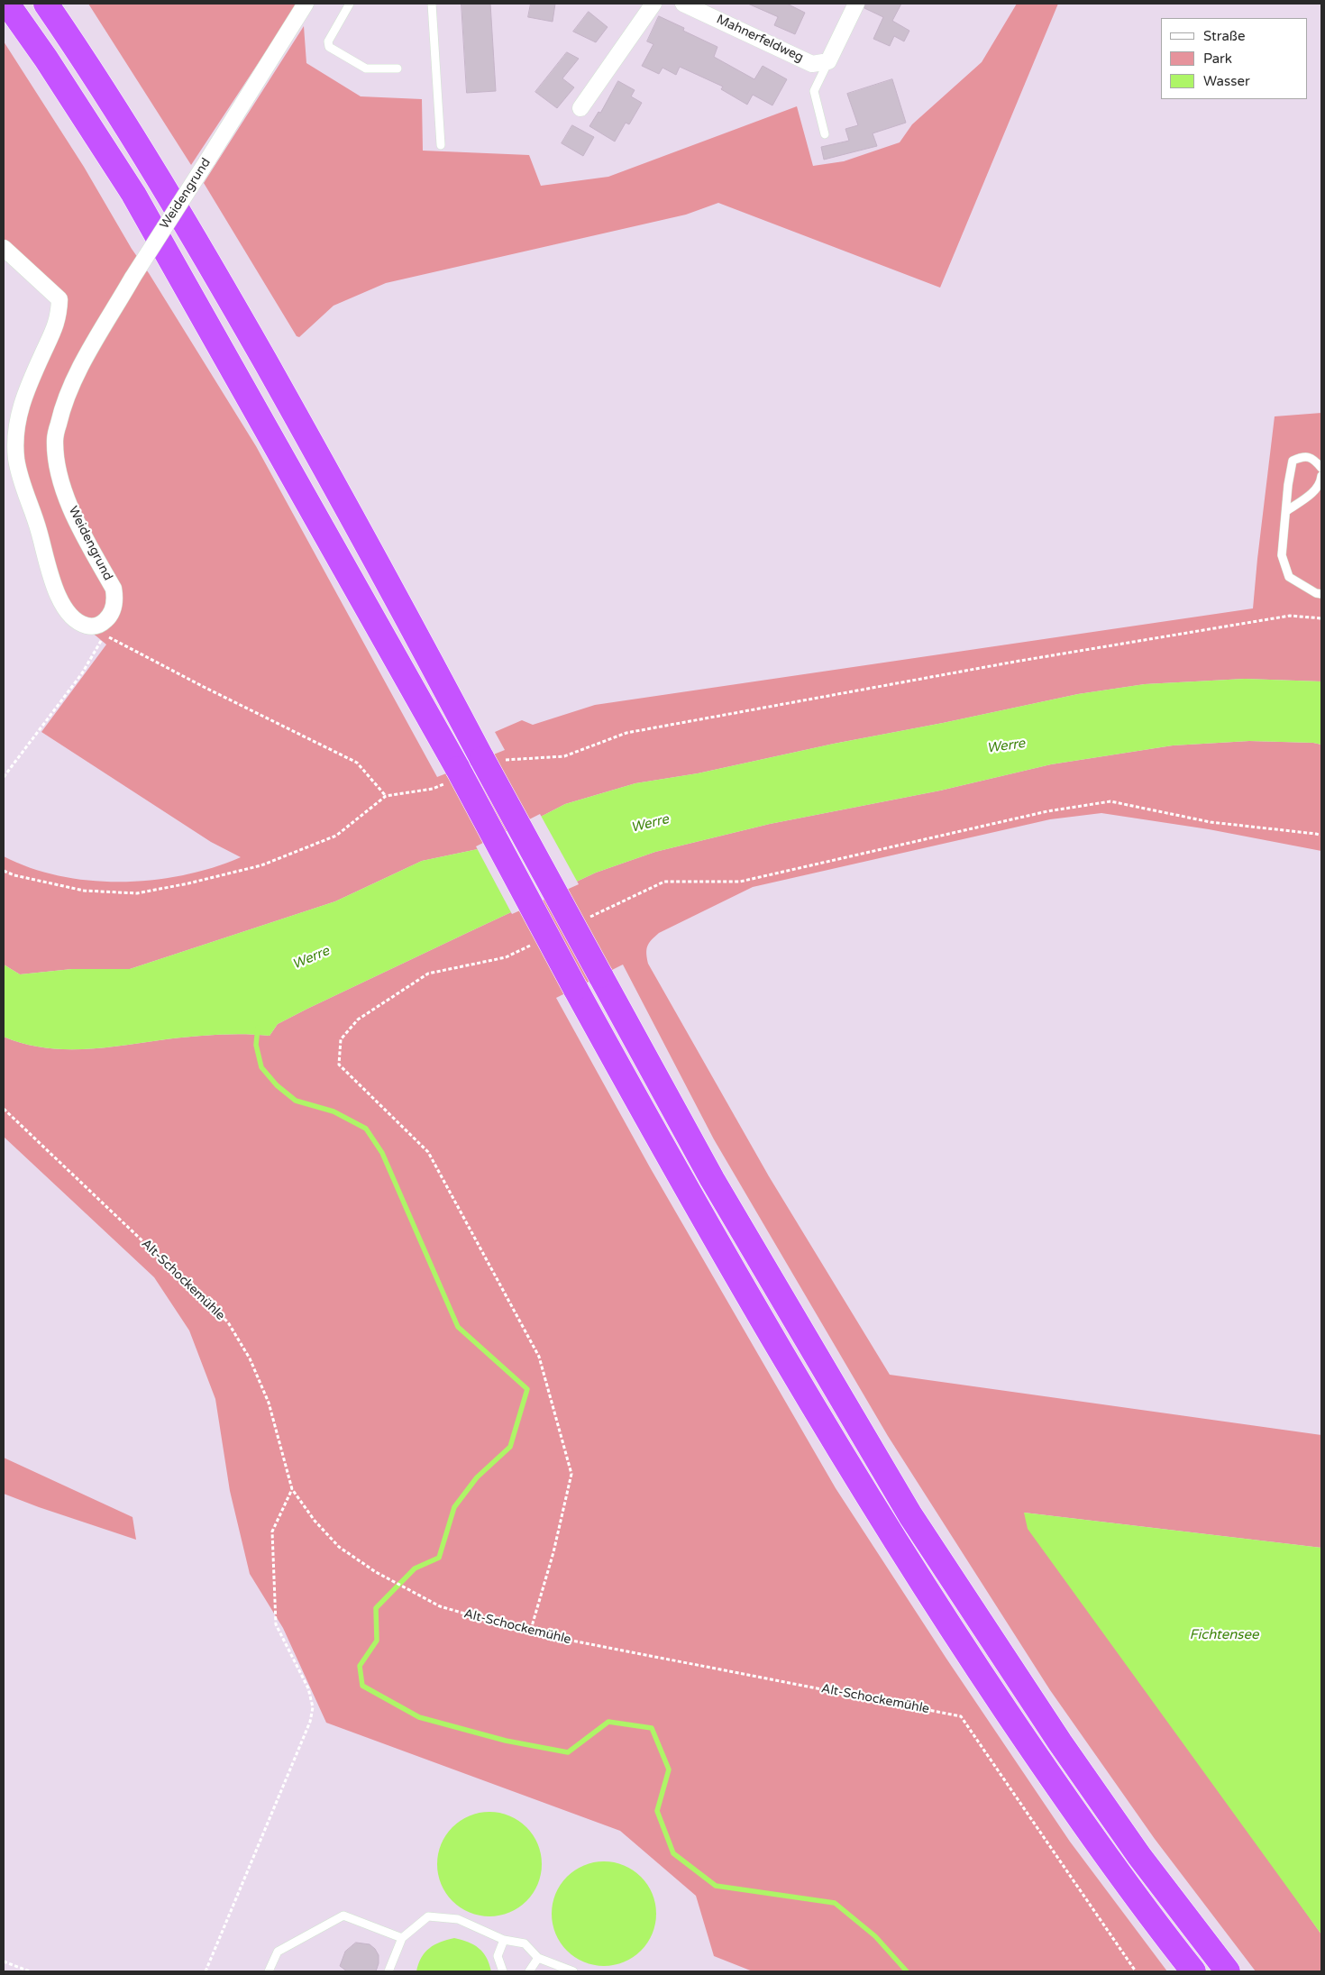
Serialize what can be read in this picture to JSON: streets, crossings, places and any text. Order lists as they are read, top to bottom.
{
  "streets": {
    "street": ["Mahnerfeldweg", "Weidengrund"],
    "path": ["Alt-Schockemühle"]
  },
  "water": ["Werre", "Fichtensee"],
  "legend": ["Straße", "Park", "Wasser"]
}
